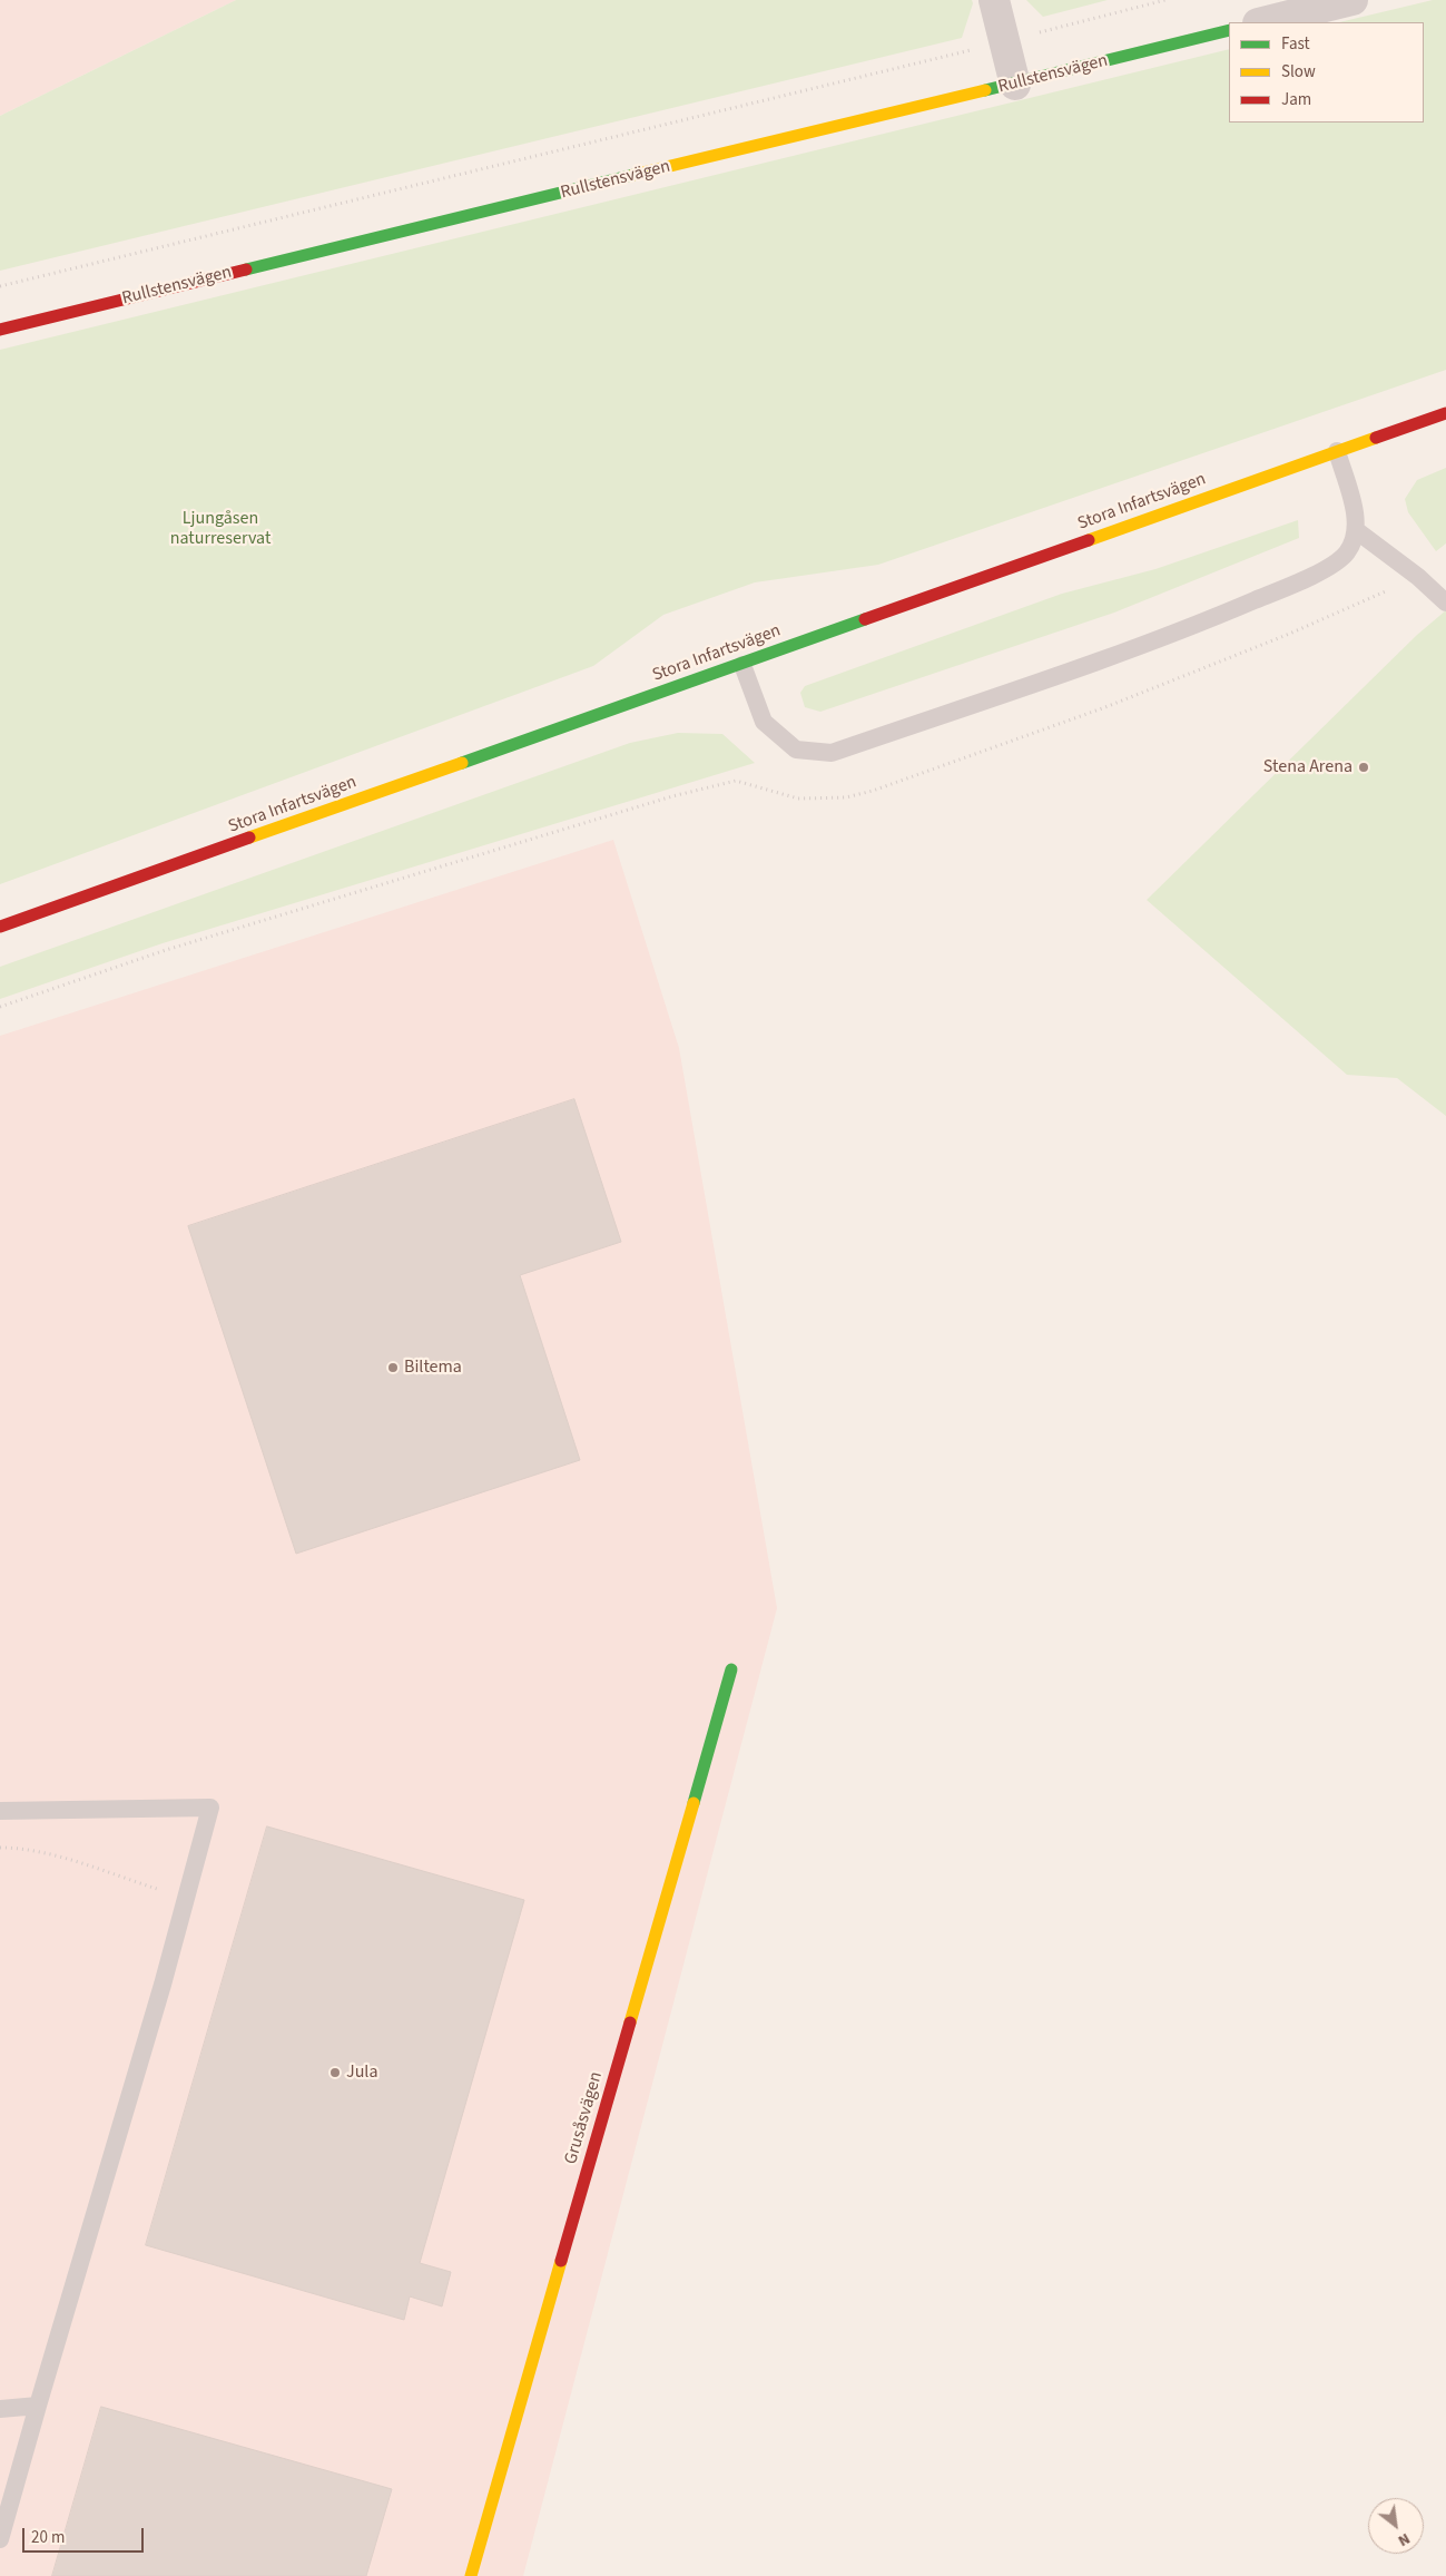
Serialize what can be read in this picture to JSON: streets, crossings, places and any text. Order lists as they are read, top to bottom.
{
  "streets": {
    "street": ["Rullstensvägen", "Stora Infartsvägen", "Grusåsvägen"]
  },
  "parks": ["Ljungåsen naturreservat"],
  "places": ["Stena Arena", "Biltema", "Jula"],
  "legend": ["Fast", "Slow", "Jam"],
  "scale_bar": "20 m",
  "north": "bottom right"
}
